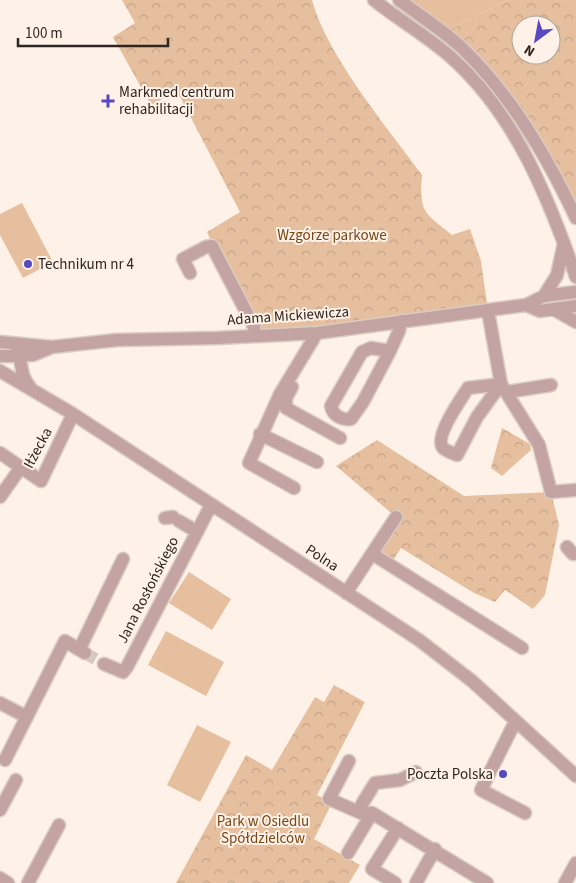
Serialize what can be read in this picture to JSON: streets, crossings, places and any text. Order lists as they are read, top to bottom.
{
  "streets": {
    "street": [
      "Adama Mickiewicza",
      "Iłżecka",
      "Polna",
      "Jana Rosłońskiego"
    ]
  },
  "crossings": [
    ["Adama Mickiewicza", "Polna"],
    ["Iłżecka", "Polna"],
    ["Polna", "Jana Rosłońskiego"]
  ],
  "parks": ["Wzgórze parkowe", "Park w Osiedlu Spółdzielców"],
  "places": {
    "health": ["Markmed centrum rehabilitacji"],
    "other": ["Technikum nr 4", "Poczta Polska"]
  },
  "scale_bar": "100 m",
  "north": "bottom left"
}
